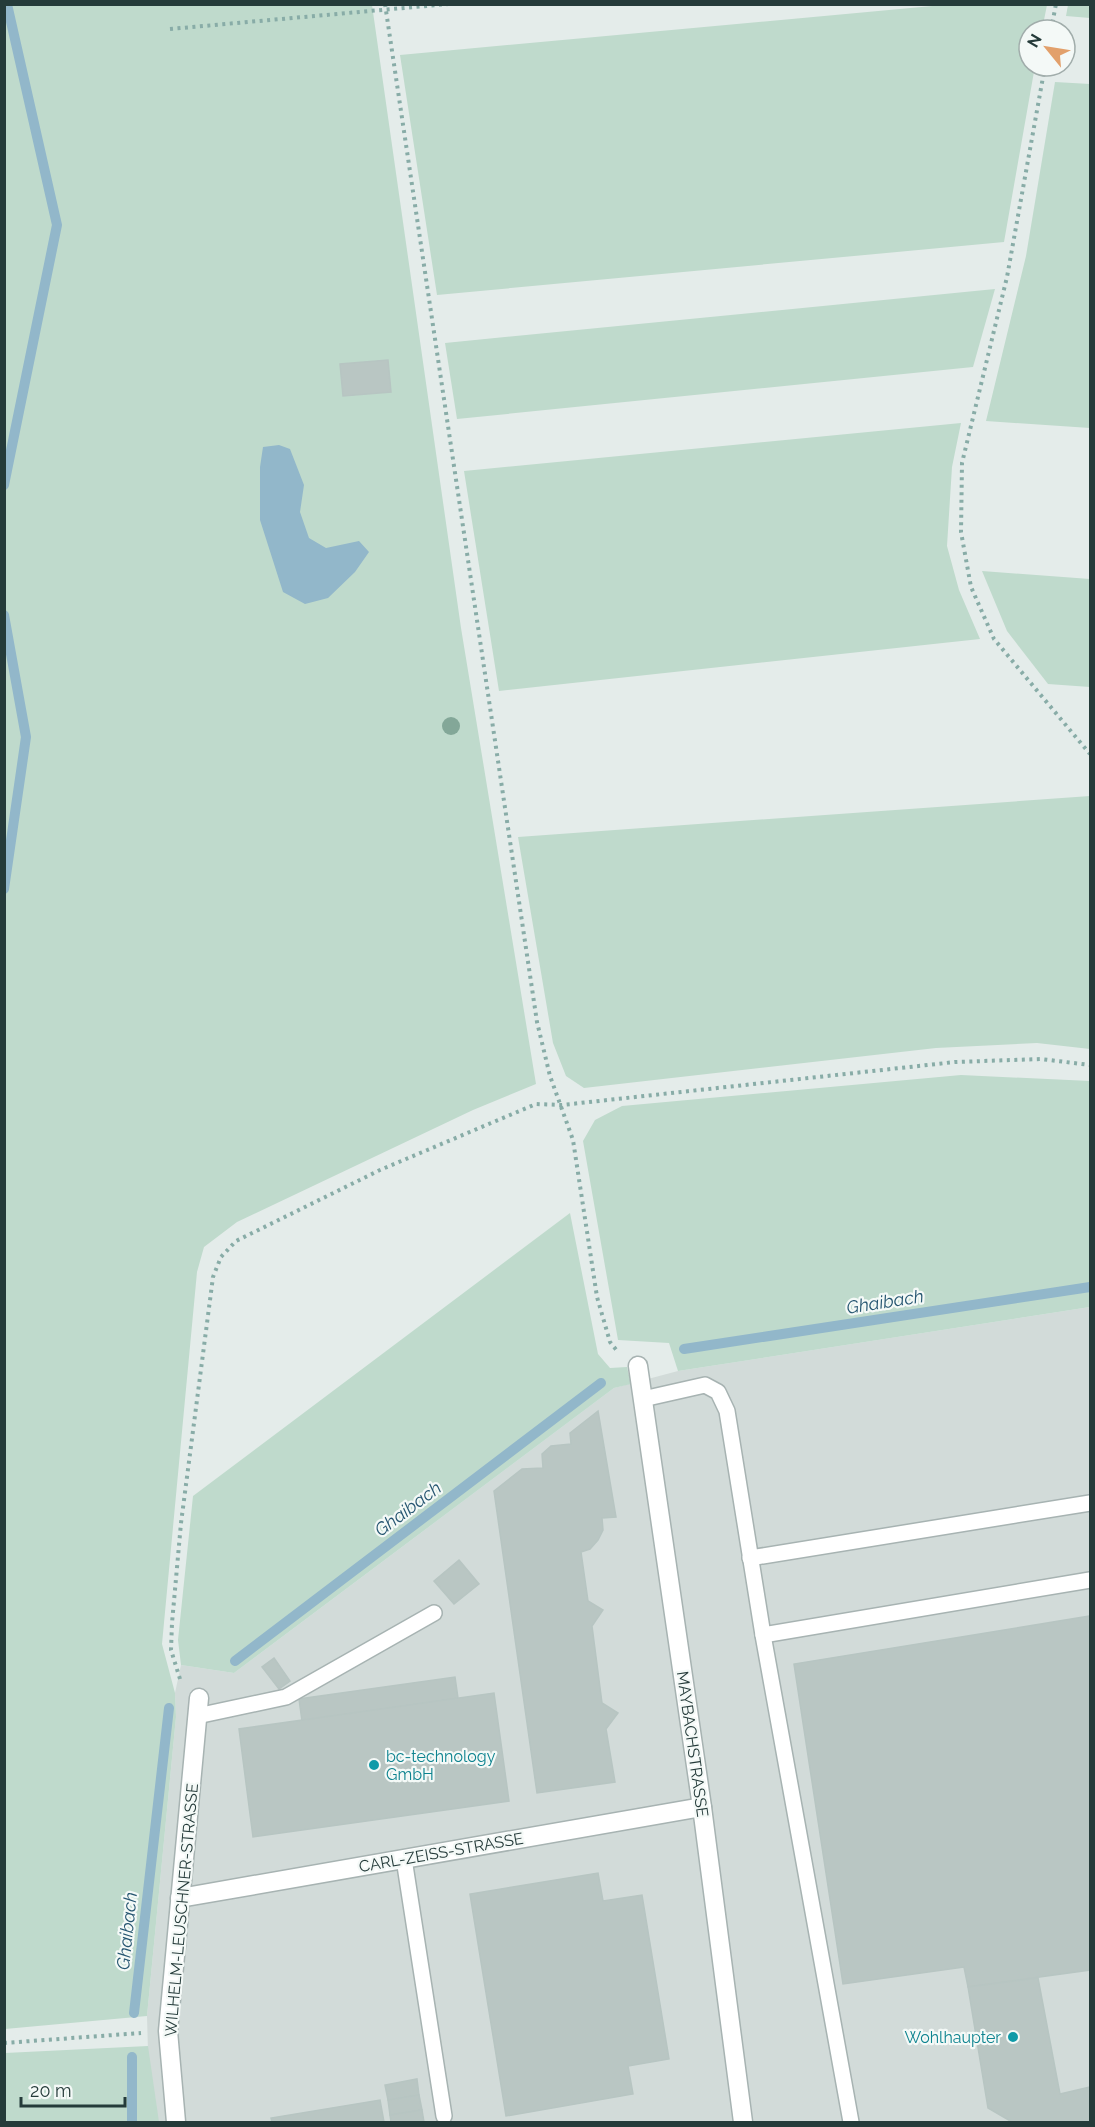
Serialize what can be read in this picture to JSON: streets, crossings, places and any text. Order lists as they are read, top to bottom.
{
  "streets": {
    "street": ["MAYBACHSTRASSE", "CARL-ZEISS-STRASSE", "WILHELM-LEUSCHNER-STRASSE"]
  },
  "crossings": [
    ["MAYBACHSTRASSE", "CARL-ZEISS-STRASSE"],
    ["CARL-ZEISS-STRASSE", "WILHELM-LEUSCHNER-STRASSE"]
  ],
  "water": ["Ghaibach"],
  "places": ["bc-technology GmbH", "Wohlhaupter"],
  "scale_bar": "20 m",
  "north": "top left"
}
